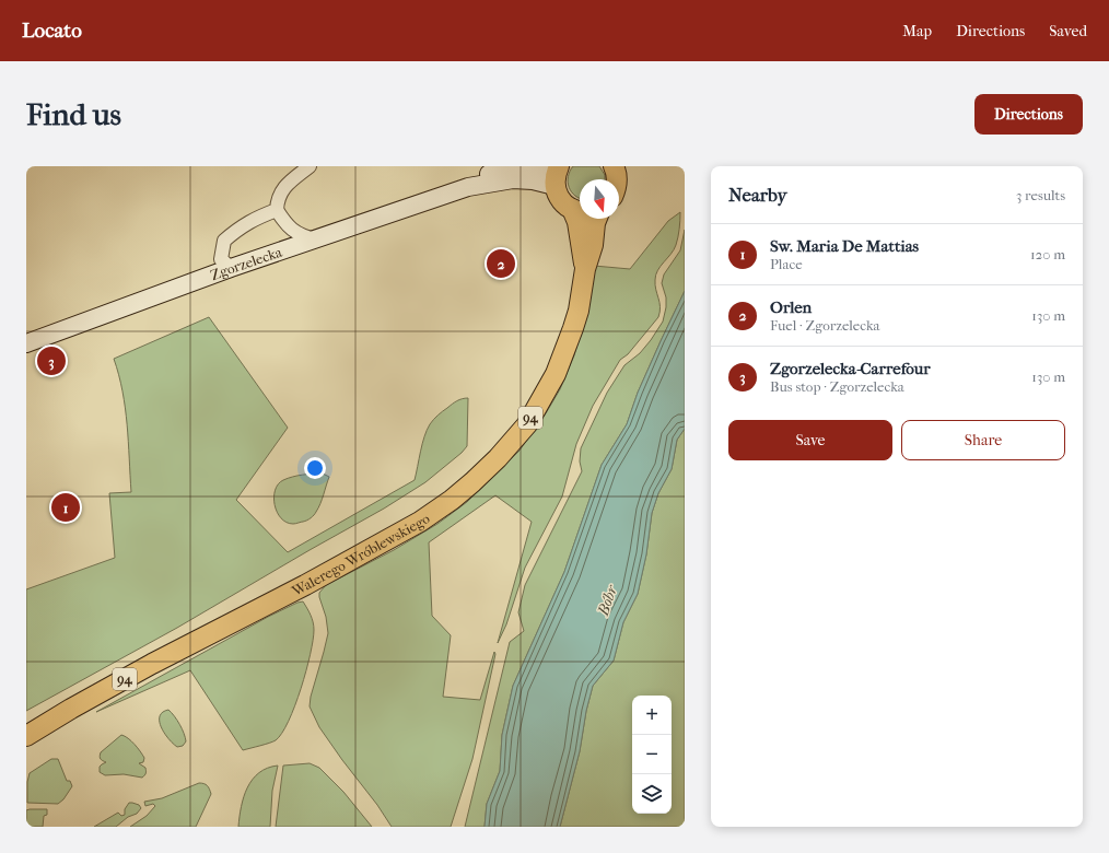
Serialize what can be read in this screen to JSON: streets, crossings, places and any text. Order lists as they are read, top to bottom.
{
  "streets": {
    "main road": ["94", "Walerego Wróblewskiego"],
    "street": ["Zgorzelecka"]
  },
  "crossings": [
    ["Zgorzelecka", "94"],
    ["94", "Walerego Wróblewskiego"]
  ],
  "water": ["Bóbr"],
  "north": "bottom",
  "page": {
    "header": "Locato",
    "nav": ["Map", "Directions", "Saved"],
    "buttons": [
      "Directions",
      ["Save", "Share"]
    ],
    "title": "Find us",
    "heading": ["Nearby", "3 results"],
    "list": [
      {
        "mark": "1",
        "name": "Sw. Maria De Mattias",
        "note": "Place",
        "value": "120 m"
      },
      {
        "mark": "2",
        "name": "Orlen",
        "note": "Fuel · Zgorzelecka",
        "value": "130 m"
      },
      {
        "mark": "3",
        "name": "Zgorzelecka-Carrefour",
        "note": "Bus stop · Zgorzelecka",
        "value": "130 m"
      }
    ],
    "pins": ["2", "3", "1"],
    "map_buttons": ["+", "−"]
  }
}
